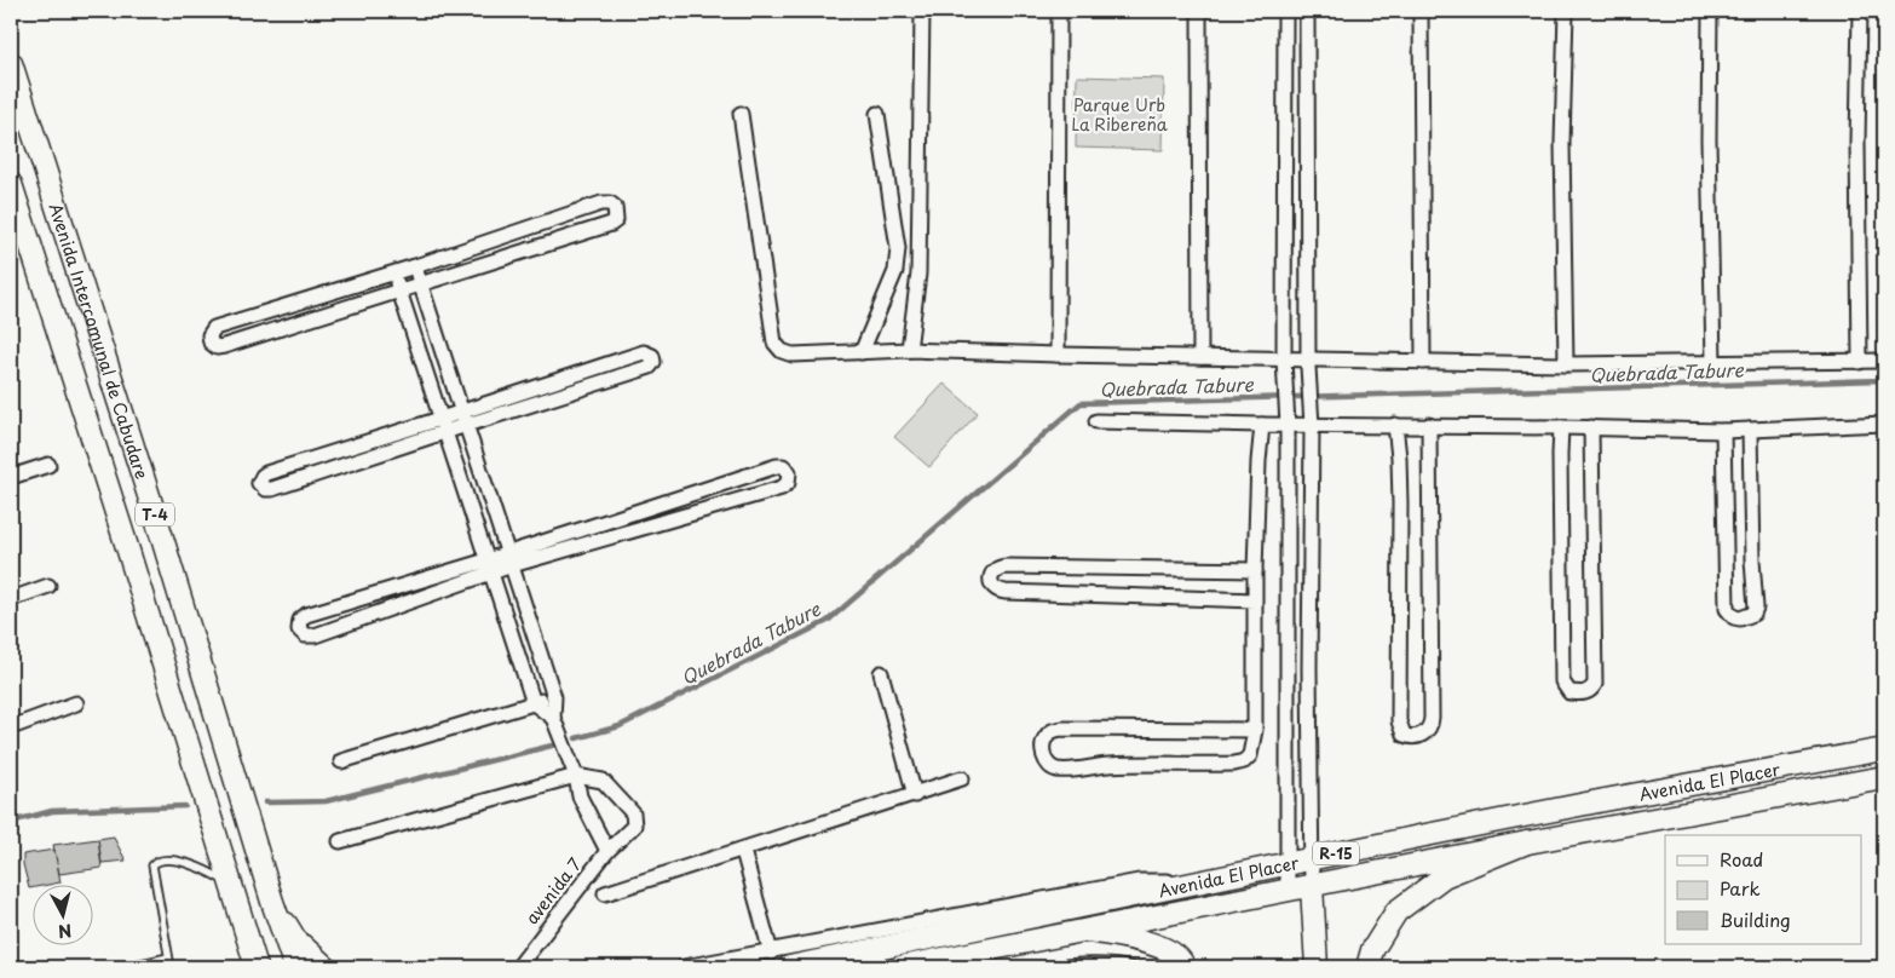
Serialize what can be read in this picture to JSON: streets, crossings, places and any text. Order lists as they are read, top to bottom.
{
  "streets": {
    "main road": [
      "Avenida Intercomunal de Cabudare",
      "T-4",
      "Avenida El Placer",
      "R-15"
    ],
    "street": ["avenida 7"]
  },
  "water": ["Quebrada Tabure"],
  "parks": ["Parque Urb La Ribereña"],
  "legend": ["Road", "Park", "Building"],
  "north": "bottom"
}
